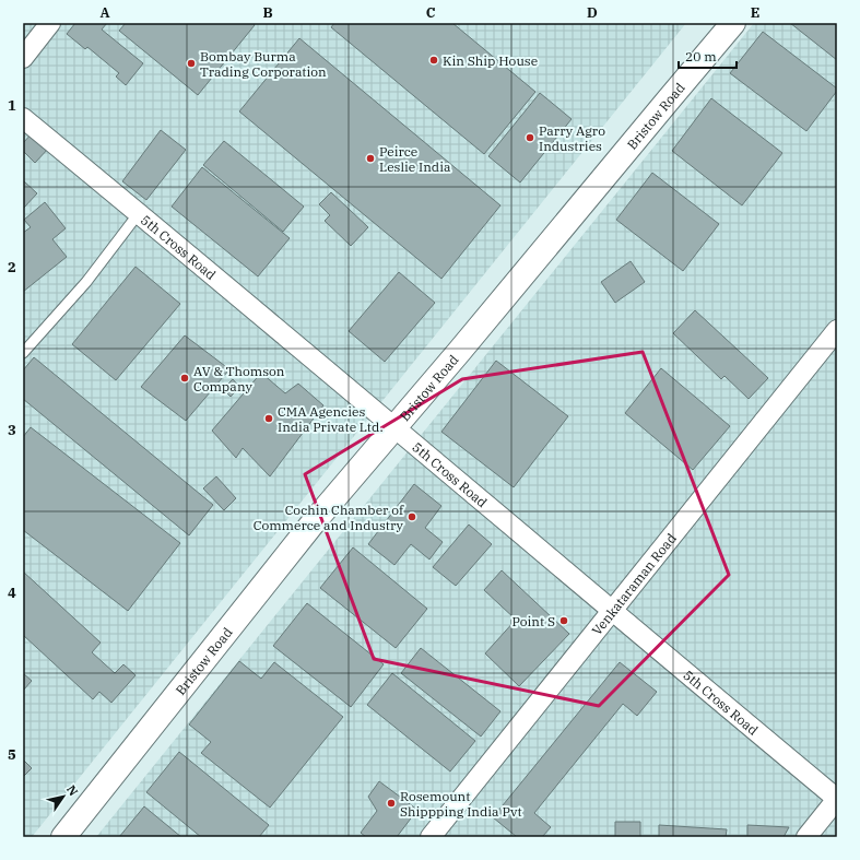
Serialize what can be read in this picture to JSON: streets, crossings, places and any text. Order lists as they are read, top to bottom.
{
  "streets": {
    "street": ["Bristow Road", "5th Cross Road", "Venkataraman Road"]
  },
  "crossings": [
    ["Bristow Road", "5th Cross Road"],
    ["5th Cross Road", "Venkataraman Road"]
  ],
  "places": [
    "Kin Ship House",
    "Bombay Burma Trading Corporation",
    "Parry Agro Industries",
    "Peirce Leslie India",
    "AV & Thomson Company",
    "CMA Agencies India Private Ltd.",
    "Cochin Chamber of Commerce and Industry",
    "Point S",
    "Rosemount Shippping India Pvt"
  ],
  "scale_bar": "20 m",
  "north": "top right",
  "grid": {
    "columns": [
      "A",
      "B",
      "C",
      "D",
      "E"
    ],
    "rows": [
      "1",
      "2",
      "3",
      "4",
      "5"
    ]
  }
}
